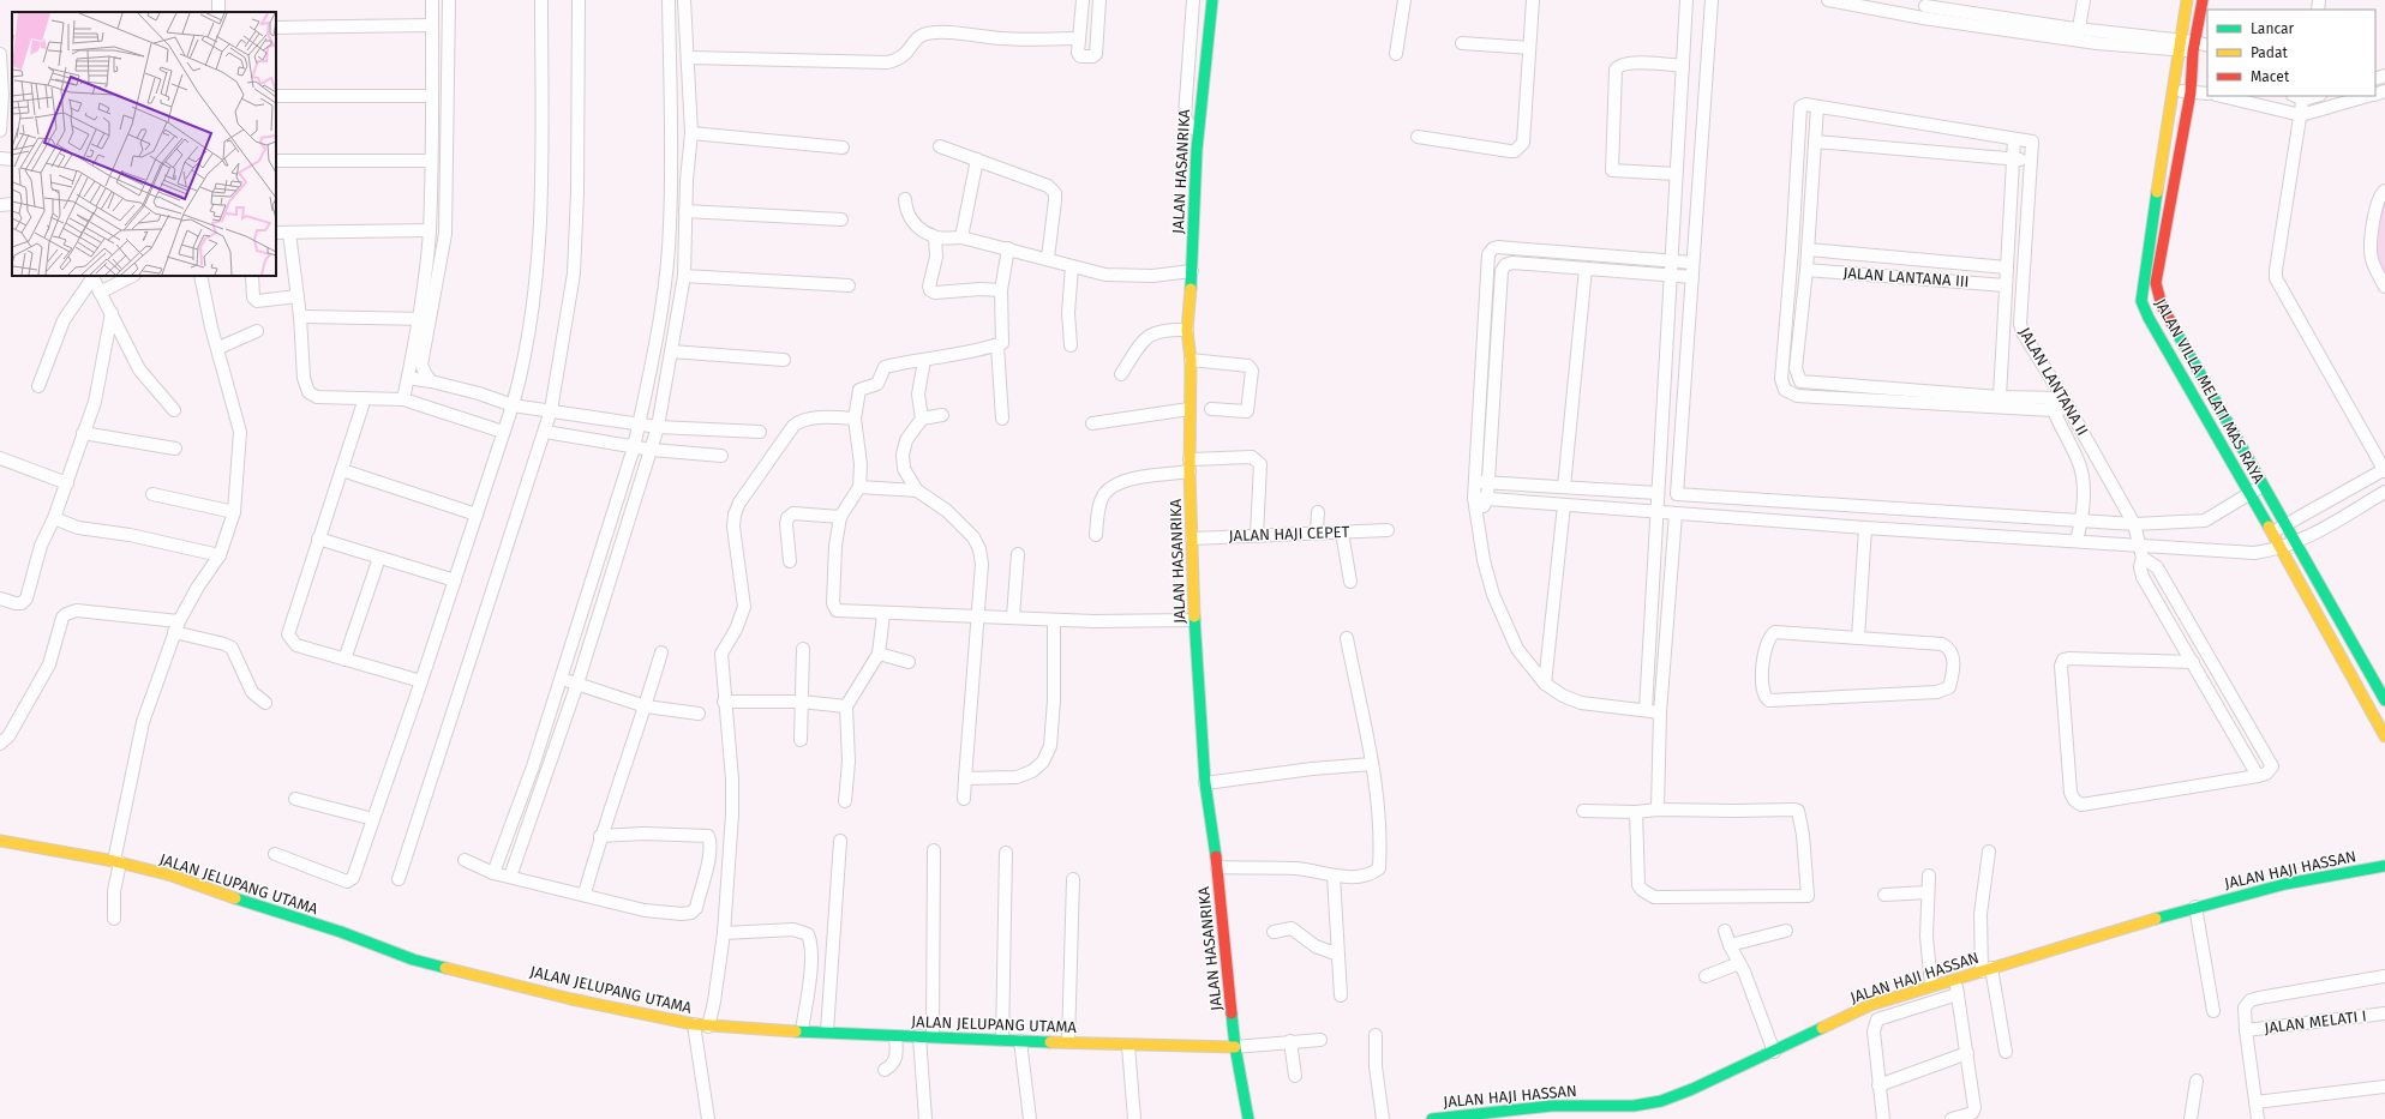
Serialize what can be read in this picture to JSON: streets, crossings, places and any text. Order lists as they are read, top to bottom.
{
  "streets": {
    "street": [
      "JALAN HASANRIKA",
      "JALAN LANTANA III",
      "JALAN LANTANA II",
      "JALAN VILLA MELATI MAS RAYA",
      "JALAN HAJI CEPET",
      "JALAN HAJI HASSAN",
      "JALAN JELUPANG UTAMA",
      "JALAN MELATI I"
    ]
  },
  "crossings": [
    ["JALAN HASANRIKA", "JALAN HAJI CEPET"],
    ["JALAN HASANRIKA", "JALAN JELUPANG UTAMA"],
    ["JALAN LANTANA III", "JALAN LANTANA II"]
  ],
  "legend": ["Lancar", "Padat", "Macet"]
}
